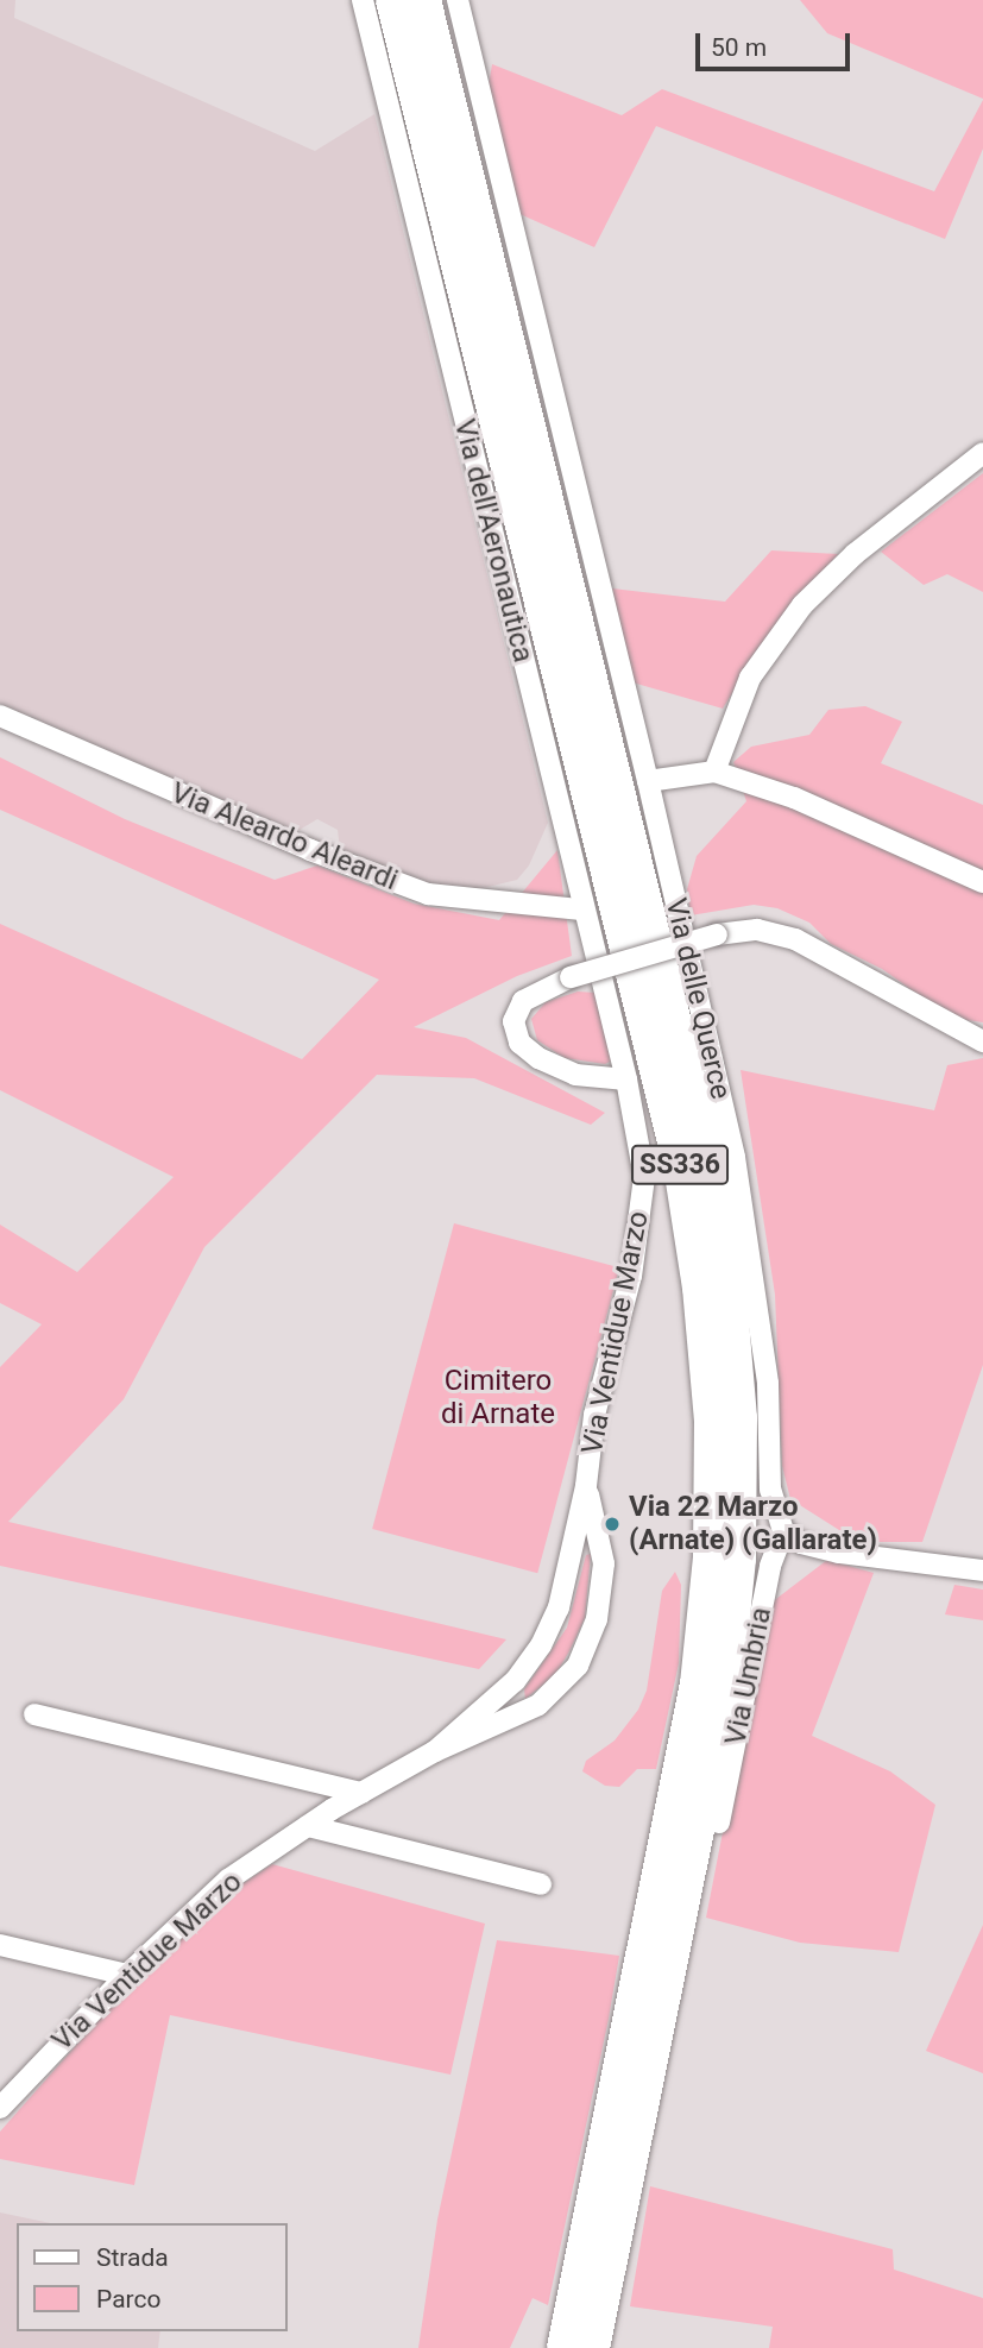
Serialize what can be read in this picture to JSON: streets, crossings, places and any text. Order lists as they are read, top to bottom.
{
  "streets": {
    "highway": ["SS336"],
    "street": [
      "Via dell'Aeronautica",
      "Via Aleardo Aleardi",
      "Via delle Querce",
      "Via Ventidue Marzo",
      "Via Umbria"
    ]
  },
  "crossings": [
    ["Via dell'Aeronautica", "Via Aleardo Aleardi"],
    ["Via dell'Aeronautica", "Via Ventidue Marzo"],
    ["Via delle Querce", "Via Umbria"]
  ],
  "parks": ["Cimitero di Arnate"],
  "places": ["Via 22 Marzo (Arnate) (Gallarate)"],
  "legend": ["Strada", "Parco"],
  "scale_bar": "50 m"
}
